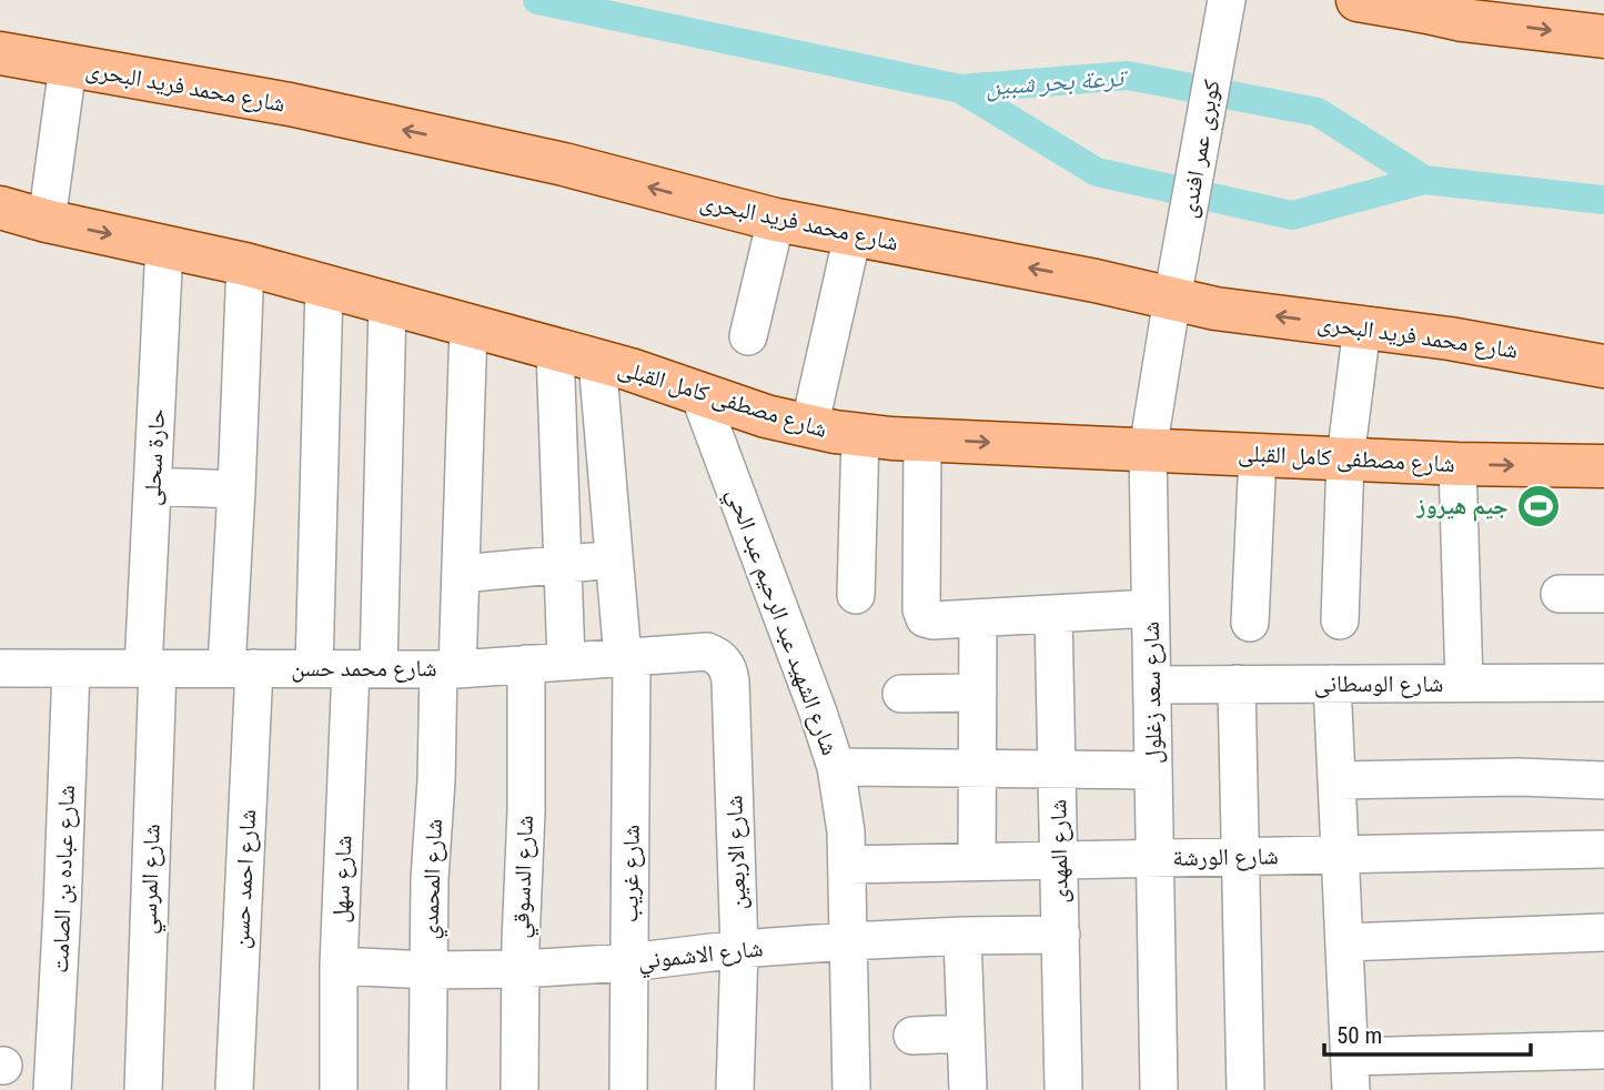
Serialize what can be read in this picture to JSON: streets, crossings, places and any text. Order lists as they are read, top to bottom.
{
  "streets": {
    "main road": ["شارع محمد فريد البحرى", "شارع مصطفى كامل القبلى"],
    "street": [
      "كوبرى عمر افندى",
      "حارة سحلى",
      "شارع الشهيد عبد الرحيم عبد الحي",
      "شارع محمد حسن",
      "شارع الوسطانى",
      "شارع سعد زغلول",
      "شارع المهدى",
      "شارع الاربعين",
      "شارع الورشة",
      "شارع غريب",
      "شارع الدسوقي",
      "شارع عباده بن الصامت",
      "شارع المرسي",
      "شارع احمد حسن",
      "شارع سهل",
      "شارع المحمدي",
      "شارع الاشموني"
    ]
  },
  "crossings": [
    ["شارع محمد فريد البحرى", "كوبرى عمر افندى"],
    ["شارع محمد فريد البحرى", "شارع سعد زغلول"],
    ["كوبرى عمر افندى", "شارع سعد زغلول"],
    ["شارع مصطفى كامل القبلى", "حارة سحلى"],
    ["شارع مصطفى كامل القبلى", "شارع الشهيد عبد الرحيم عبد الحي"],
    ["شارع مصطفى كامل القبلى", "شارع سعد زغلول"],
    ["شارع مصطفى كامل القبلى", "شارع غريب"],
    ["شارع مصطفى كامل القبلى", "شارع احمد حسن"],
    ["شارع مصطفى كامل القبلى", "شارع المحمدي"],
    ["حارة سحلى", "شارع محمد حسن"],
    ["حارة سحلى", "شارع المرسي"],
    ["شارع الشهيد عبد الرحيم عبد الحي", "شارع الورشة"],
    ["شارع الشهيد عبد الرحيم عبد الحي", "شارع الاشموني"],
    ["شارع محمد حسن", "شارع الاربعين"],
    ["شارع محمد حسن", "شارع غريب"],
    ["شارع محمد حسن", "شارع الدسوقي"],
    ["شارع محمد حسن", "شارع عباده بن الصامت"],
    ["شارع محمد حسن", "شارع المرسي"],
    ["شارع محمد حسن", "شارع احمد حسن"],
    ["شارع محمد حسن", "شارع سهل"],
    ["شارع محمد حسن", "شارع المحمدي"],
    ["شارع الوسطانى", "شارع سعد زغلول"],
    ["شارع سعد زغلول", "شارع الورشة"],
    ["شارع المهدى", "شارع الورشة"],
    ["شارع المهدى", "شارع الاشموني"],
    ["شارع الاربعين", "شارع الاشموني"],
    ["شارع غريب", "شارع الاشموني"],
    ["شارع الدسوقي", "شارع الاشموني"],
    ["شارع سهل", "شارع الاشموني"],
    ["شارع المحمدي", "شارع الاشموني"]
  ],
  "one_way": ["شارع محمد فريد البحرى"],
  "water": ["ترعة بحر شبين"],
  "places": {
    "sports": ["جيم هيروز"]
  },
  "scale_bar": "50 m"
}
